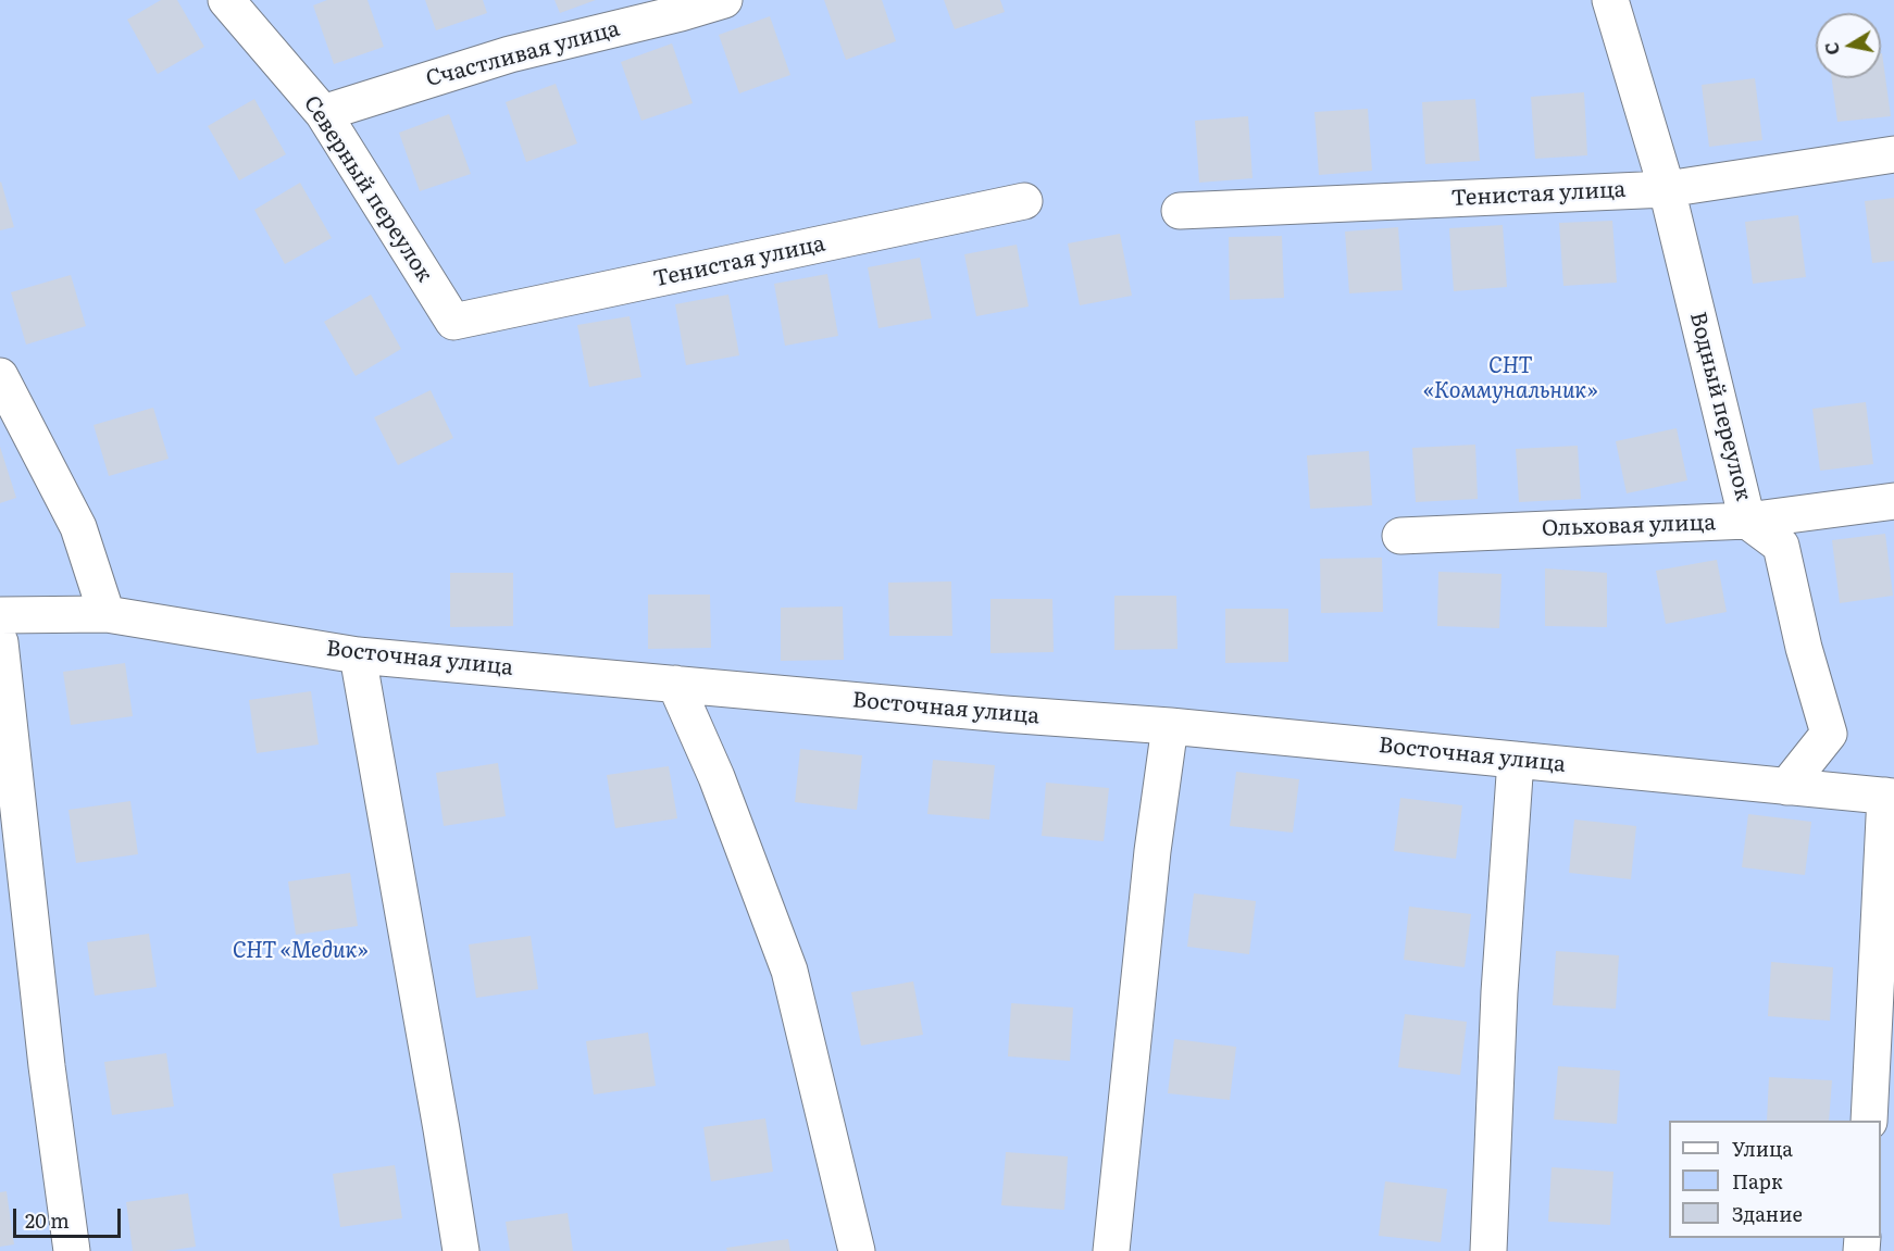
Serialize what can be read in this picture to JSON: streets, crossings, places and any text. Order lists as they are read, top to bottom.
{
  "streets": {
    "street": [
      "Счастливая улица",
      "Северный переулок",
      "Тенистая улица",
      "Водный переулок",
      "Ольховая улица",
      "Восточная улица"
    ]
  },
  "crossings": [
    ["Счастливая улица", "Северный переулок"],
    ["Северный переулок", "Тенистая улица"],
    ["Тенистая улица", "Водный переулок"],
    ["Водный переулок", "Ольховая улица"],
    ["Водный переулок", "Восточная улица"]
  ],
  "parks": ["СНТ «Коммунальник»", "СНТ «Медик»"],
  "legend": ["Улица", "Парк", "Здание"],
  "scale_bar": "20 m",
  "north": "left"
}
